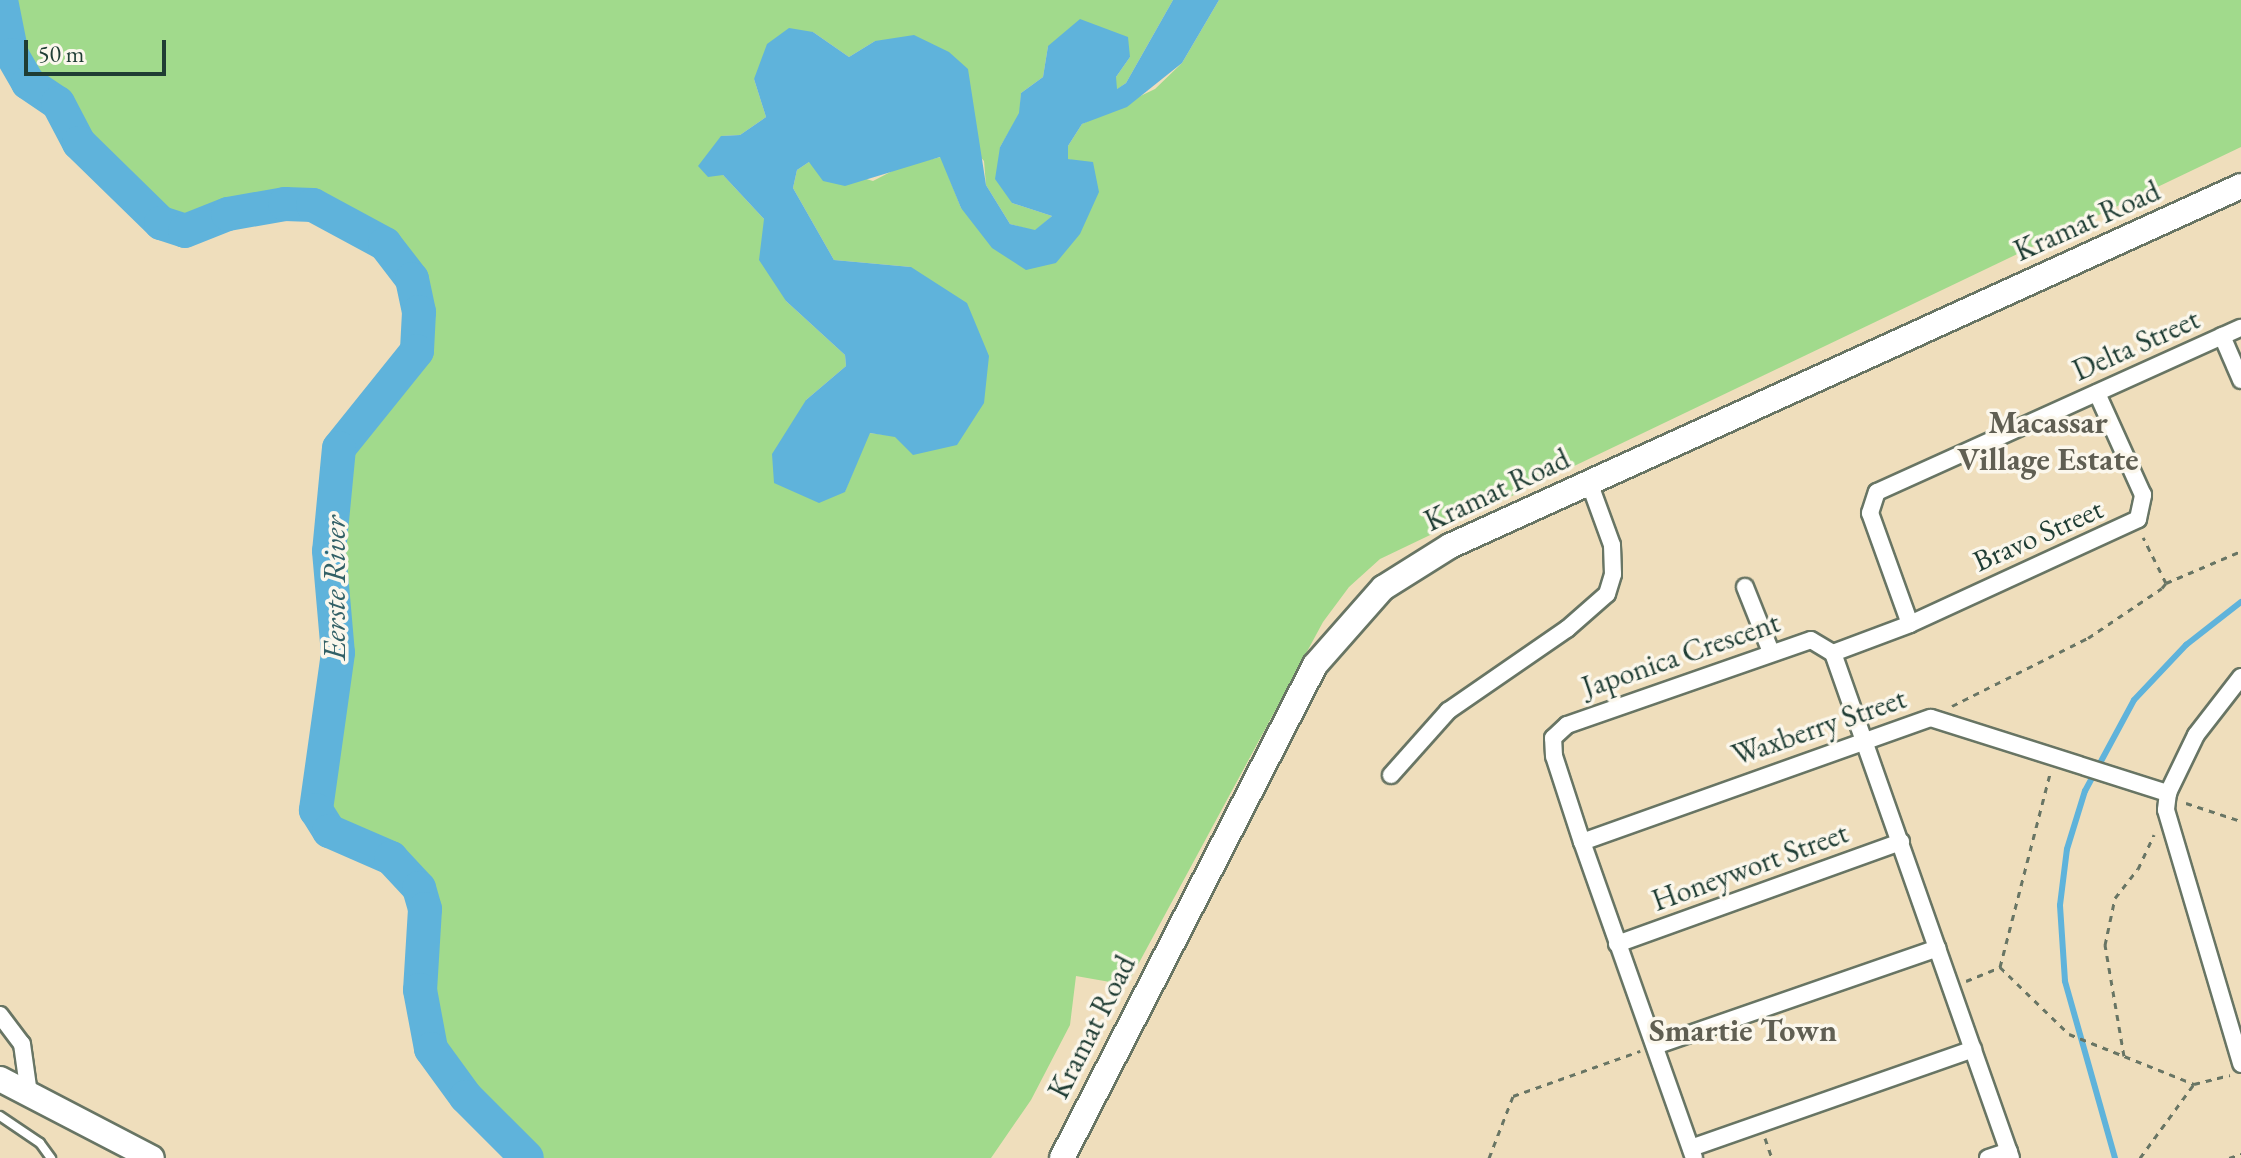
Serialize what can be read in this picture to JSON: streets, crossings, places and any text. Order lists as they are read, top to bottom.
{
  "streets": {
    "street": [
      "Kramat Road",
      "Delta Street",
      "Bravo Street",
      "Japonica Crescent",
      "Waxberry Street",
      "Honeywort Street"
    ]
  },
  "crossings": [
    ["Delta Street", "Bravo Street"],
    ["Bravo Street", "Japonica Crescent"],
    ["Japonica Crescent", "Waxberry Street"],
    ["Japonica Crescent", "Honeywort Street"]
  ],
  "districts": ["Macassar Village Estate", "Smartie Town"],
  "water": ["Eerste River"],
  "scale_bar": "50 m"
}
